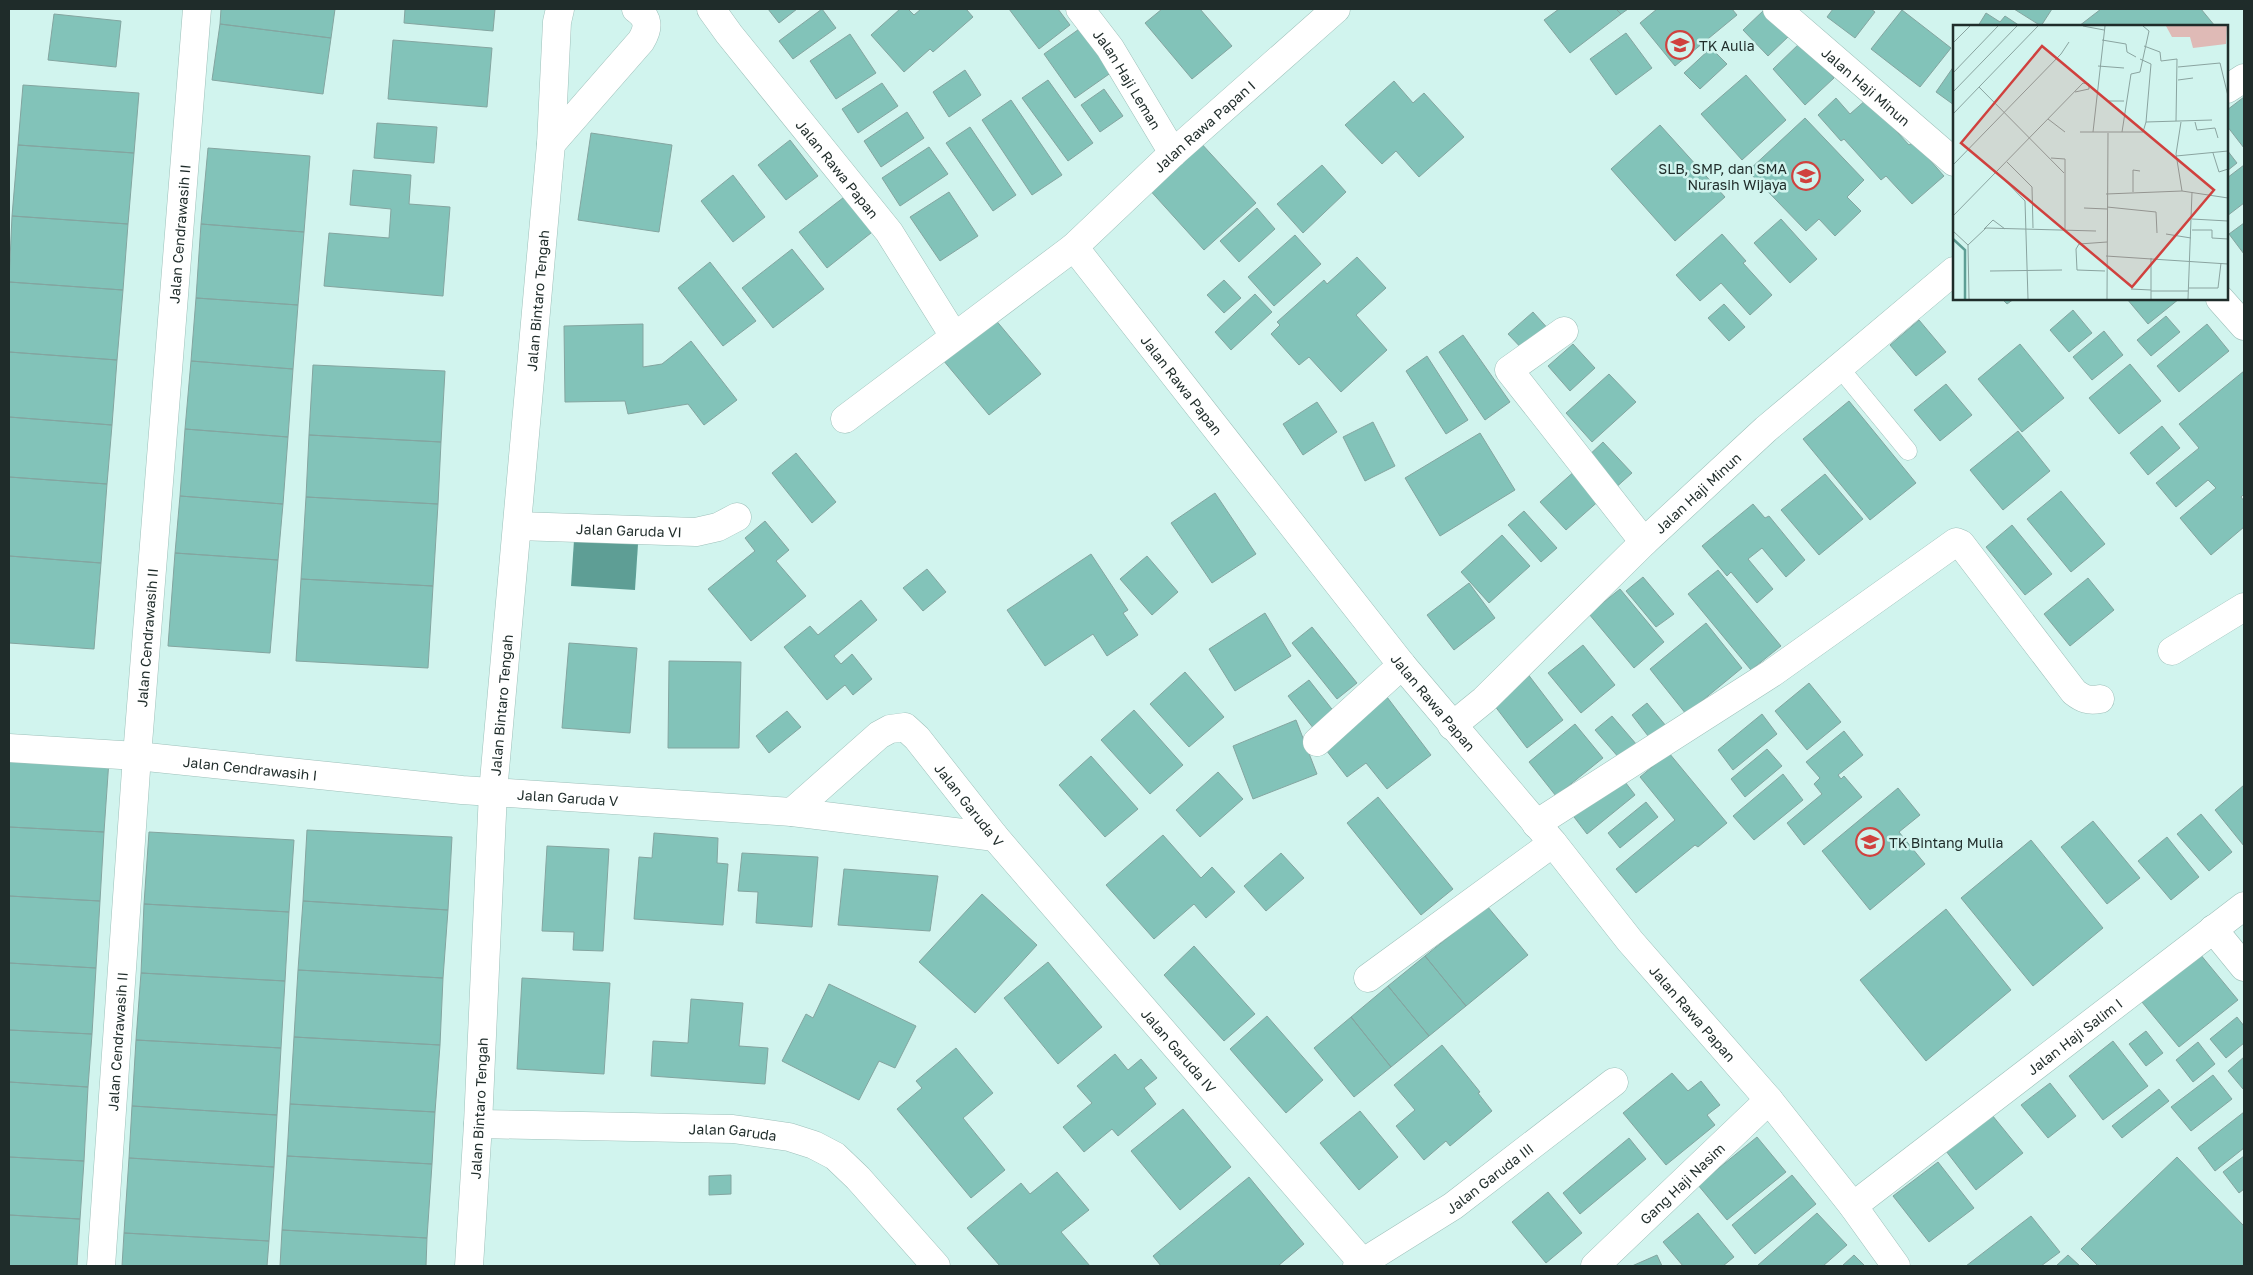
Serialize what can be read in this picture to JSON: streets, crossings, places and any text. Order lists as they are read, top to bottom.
{
  "streets": {
    "street": [
      "Jalan Haji Leman",
      "Jalan Haji Minun",
      "Jalan Rawa Papan I",
      "Jalan Rawa Papan",
      "Jalan Cendrawasih II",
      "Jalan Bintaro Tengah",
      "Jalan Garuda VI",
      "Jalan Cendrawasih I",
      "Jalan Garuda V",
      "Jalan Haji Salim I",
      "Jalan Garuda IV",
      "Jalan Garuda",
      "Jalan Garuda III",
      "Gang Haji Nasim"
    ]
  },
  "crossings": [
    ["Jalan Haji Leman", "Jalan Rawa Papan I"],
    ["Jalan Haji Minun", "Jalan Rawa Papan"],
    ["Jalan Rawa Papan I", "Jalan Rawa Papan"],
    ["Jalan Rawa Papan", "Jalan Haji Salim I"],
    ["Jalan Rawa Papan", "Gang Haji Nasim"],
    ["Jalan Cendrawasih II", "Jalan Cendrawasih I"],
    ["Jalan Bintaro Tengah", "Jalan Garuda VI"],
    ["Jalan Bintaro Tengah", "Jalan Cendrawasih I"],
    ["Jalan Bintaro Tengah", "Jalan Garuda V"],
    ["Jalan Bintaro Tengah", "Jalan Garuda"],
    ["Jalan Cendrawasih I", "Jalan Garuda V"],
    ["Jalan Garuda V", "Jalan Garuda IV"],
    ["Jalan Garuda IV", "Jalan Garuda III"]
  ],
  "places": {
    "school or university": ["TK Aulia", "SLB, SMP, dan SMA Nurasih Wijaya", "TK Bintang Mulia"]
  }
}
